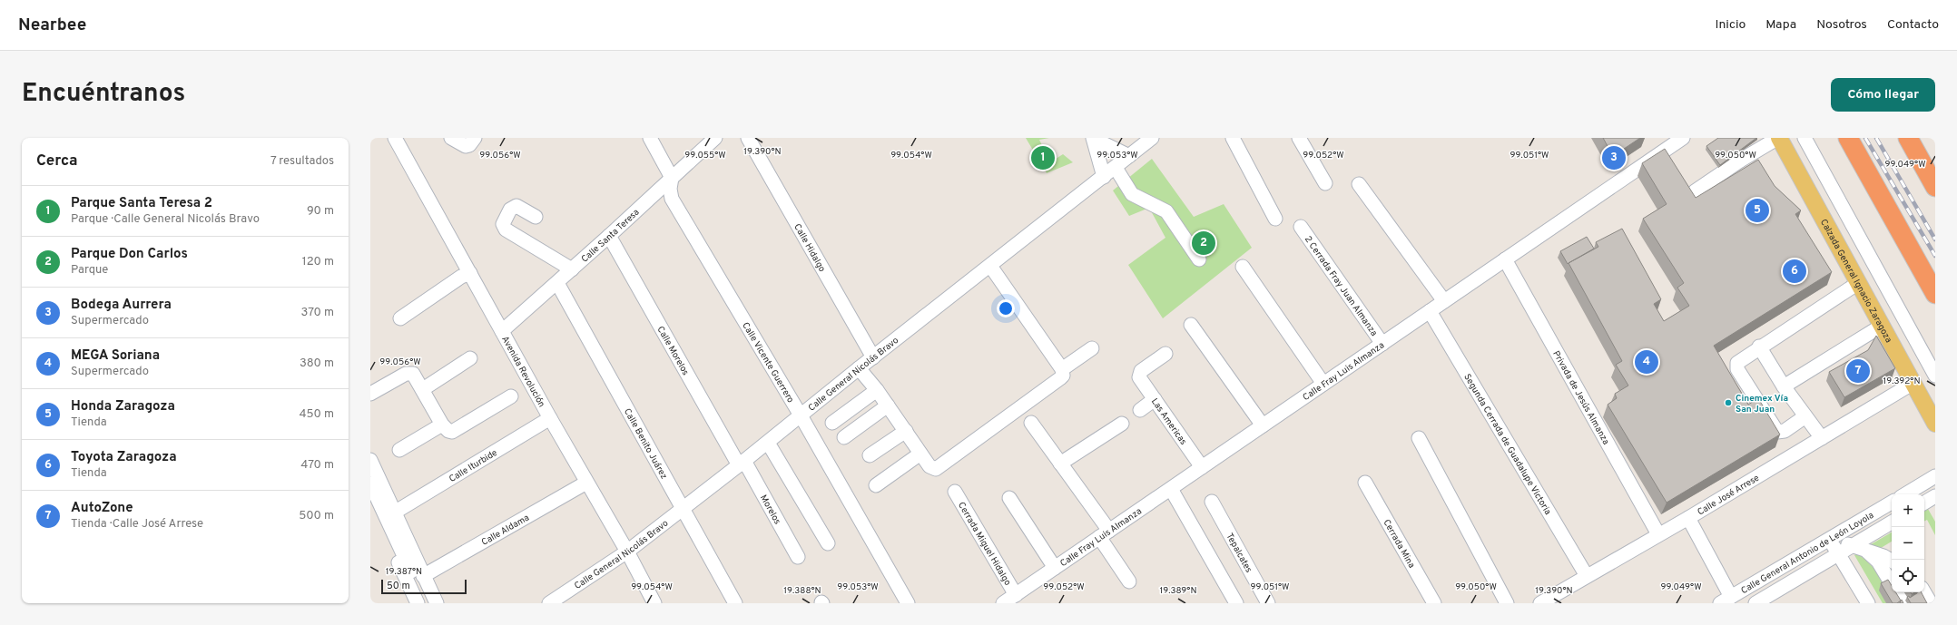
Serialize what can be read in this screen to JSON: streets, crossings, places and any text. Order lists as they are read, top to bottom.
{
  "streets": {
    "main road": ["Calzada General Ignacio Zaragoza"],
    "street": [
      "Calle Santa Teresa",
      "Calle Hidalgo",
      "2 Cerrada Fray Juan Almanza",
      "Calle Morelos",
      "Calle Vicente Guerrero",
      "Calle Fray Luis Almanza",
      "Avenida Revolución",
      "Calle General Nicolás Bravo",
      "Privada de Jesús Almanza",
      "Las Americas",
      "Calle Benito Juárez",
      "Segunda Cerrada de Guadalupe Victoria",
      "Calle Iturbide",
      "Calle José Arrese",
      "Morelos",
      "Calle Aldama",
      "Cerrada Mina",
      "Cerrada Miguel Hidalgo",
      "Tepalcates",
      "Calle General Antonio de León Loyola"
    ]
  },
  "crossings": [
    ["Calle Santa Teresa", "Calle Morelos"],
    ["Calle Santa Teresa", "Calle Vicente Guerrero"],
    ["Calle Santa Teresa", "Avenida Revolución"],
    ["Calle Santa Teresa", "Calle Benito Juárez"],
    ["Calle Hidalgo", "Calle General Nicolás Bravo"],
    ["Calzada General Ignacio Zaragoza", "Calle José Arrese"],
    ["2 Cerrada Fray Juan Almanza", "Calle Fray Luis Almanza"],
    ["Calle Morelos", "Calle General Nicolás Bravo"],
    ["Calle Morelos", "Morelos"],
    ["Calle Vicente Guerrero", "Calle General Nicolás Bravo"],
    ["Calle Fray Luis Almanza", "Privada de Jesús Almanza"],
    ["Calle Fray Luis Almanza", "Las Americas"],
    ["Calle Fray Luis Almanza", "Segunda Cerrada de Guadalupe Victoria"],
    ["Calle Fray Luis Almanza", "Cerrada Miguel Hidalgo"],
    ["Avenida Revolución", "Calle General Nicolás Bravo"],
    ["Avenida Revolución", "Calle Iturbide"],
    ["Avenida Revolución", "Calle Aldama"],
    ["Calle General Nicolás Bravo", "Calle Benito Juárez"],
    ["Calle General Nicolás Bravo", "Morelos"],
    ["Privada de Jesús Almanza", "Calle José Arrese"],
    ["Segunda Cerrada de Guadalupe Victoria", "Calle José Arrese"]
  ],
  "places": ["Cinemex Vía San Juan"],
  "scale_bar": "50 m",
  "page": {
    "header": "Nearbee",
    "nav": [
      "Inicio",
      "Mapa",
      "Nosotros",
      "Contacto"
    ],
    "title": "Encuéntranos",
    "buttons": "Cómo llegar",
    "heading": ["Cerca", "7 resultados"],
    "pins": [
      "1",
      "3",
      "5",
      "2",
      "6",
      "4",
      "7"
    ],
    "list": [
      {
        "mark": "1",
        "name": "Parque Santa Teresa 2",
        "note": "Parque · Calle General Nicolás Bravo",
        "value": "90 m"
      },
      {
        "mark": "2",
        "name": "Parque Don Carlos",
        "note": "Parque",
        "value": "120 m"
      },
      {
        "mark": "3",
        "name": "Bodega Aurrera",
        "note": "Supermercado",
        "value": "370 m"
      },
      {
        "mark": "4",
        "name": "MEGA Soriana",
        "note": "Supermercado",
        "value": "380 m"
      },
      {
        "mark": "5",
        "name": "Honda Zaragoza",
        "note": "Tienda",
        "value": "450 m"
      },
      {
        "mark": "6",
        "name": "Toyota Zaragoza",
        "note": "Tienda",
        "value": "470 m"
      },
      {
        "mark": "7",
        "name": "AutoZone",
        "note": "Tienda · Calle José Arrese",
        "value": "500 m"
      }
    ],
    "map_buttons": ["+", "−"],
    "scale": "50 m"
  },
  "coordinates": [
    "19.390°N",
    "99.054°W",
    "99.053°W",
    "99.051°W",
    "99.050°W",
    "99.056°W",
    "99.055°W",
    "99.052°W",
    "99.049°W",
    "19.392°N",
    "19.387°N",
    "19.388°N",
    "19.389°N"
  ]
}
